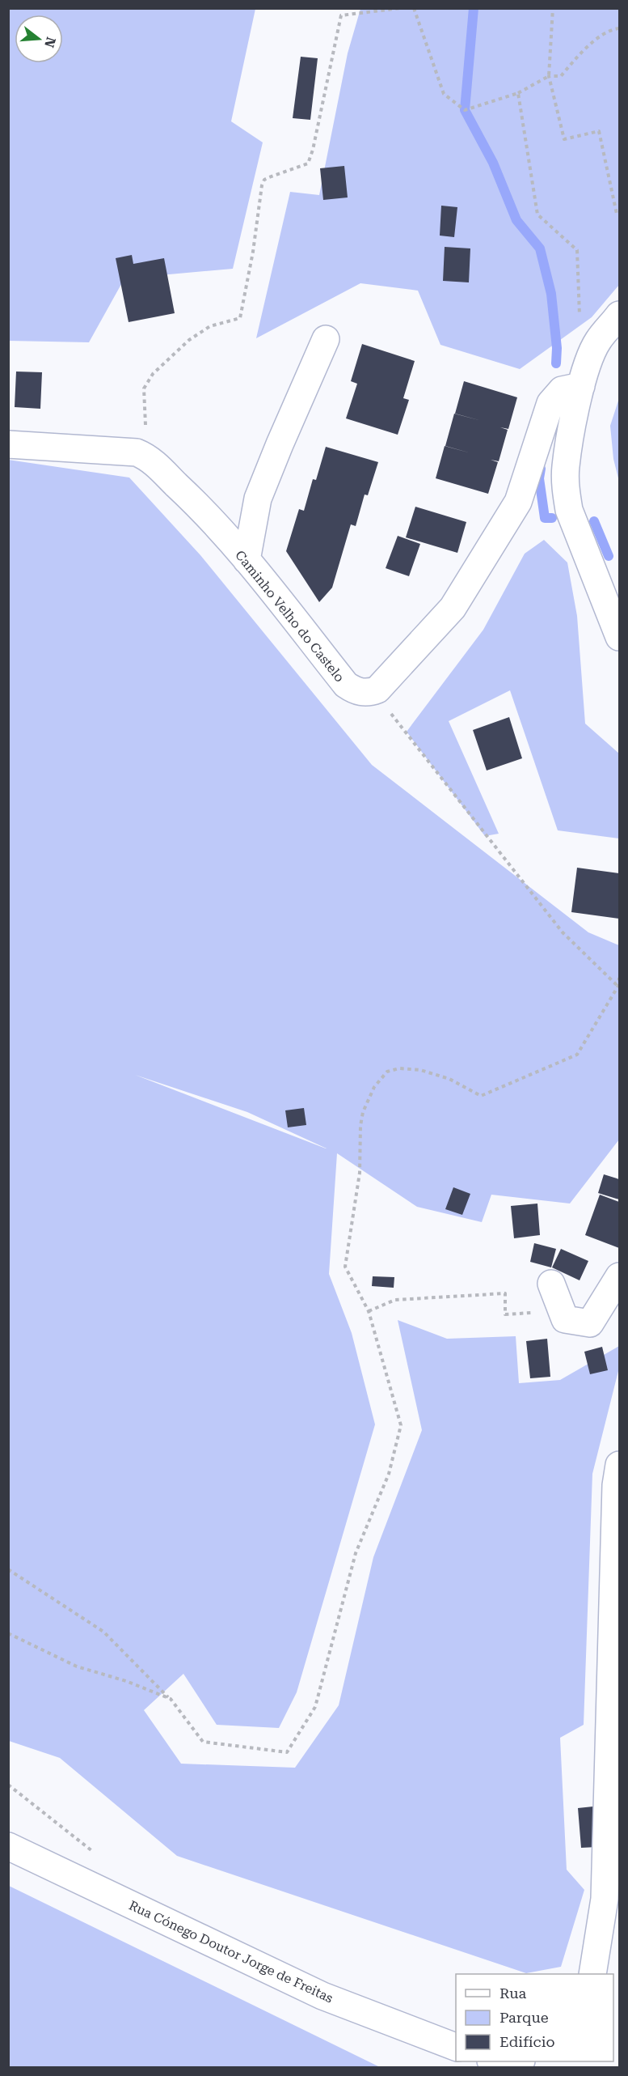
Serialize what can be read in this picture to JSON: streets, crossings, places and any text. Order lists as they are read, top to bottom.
{
  "streets": {
    "street": ["Caminho Velho do Castelo", "Rua Cónego Doutor Jorge de Freitas"]
  },
  "legend": ["Rua", "Parque", "Edifício"],
  "north": "right"
}
